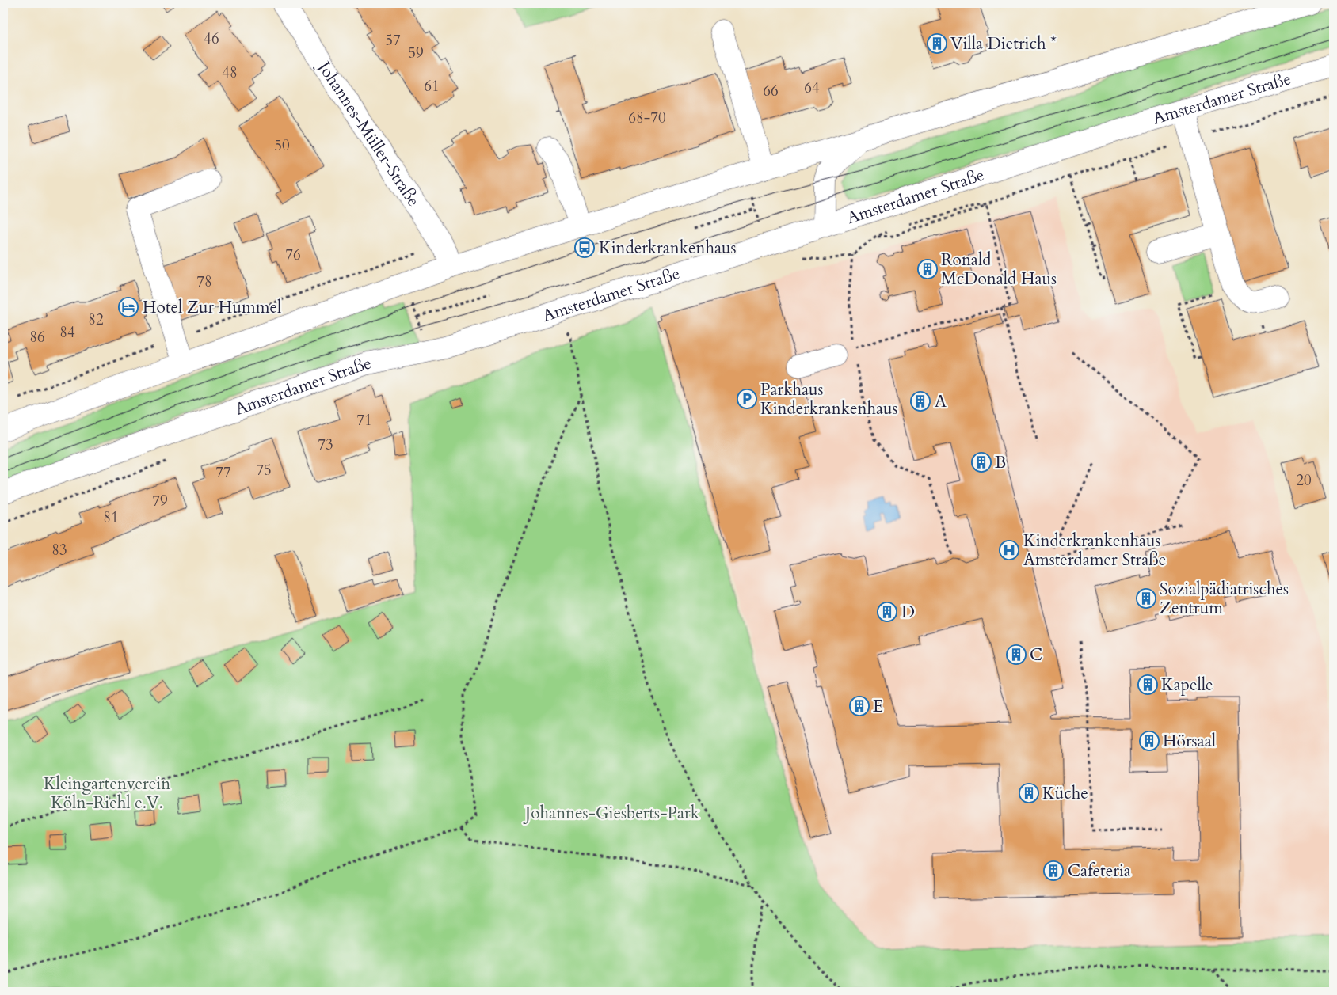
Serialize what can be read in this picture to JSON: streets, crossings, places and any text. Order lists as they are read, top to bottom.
{
  "streets": {
    "main road": ["Amsterdamer Straße", "Johannes-Müller-Straße"]
  },
  "parks": ["Kleingartenverein Köln-Riehl e.V.", "Johannes-Giesberts-Park"],
  "places": {
    "building": [
      "Villa Dietrich *",
      "Ronald McDonald Haus",
      "A",
      "B",
      "Sozialpädiatrisches Zentrum",
      "D",
      "C",
      "Kapelle",
      "E",
      "Hörsaal",
      "Küche",
      "Cafeteria"
    ],
    "bus stop": ["Kinderkrankenhaus"],
    "hotel": ["Hotel Zur Hummel"],
    "parking": ["Parkhaus Kinderkrankenhaus"],
    "hospital": ["Kinderkrankenhaus Amsterdamer Straße"]
  },
  "house_numbers": [
    "46",
    "57",
    "59",
    "48",
    "61",
    "64",
    "66",
    "68-70",
    "50",
    "76",
    "78",
    "82",
    "84",
    "86",
    "71",
    "73",
    "75",
    "77",
    "20",
    "79",
    "81",
    "83"
  ]
}
